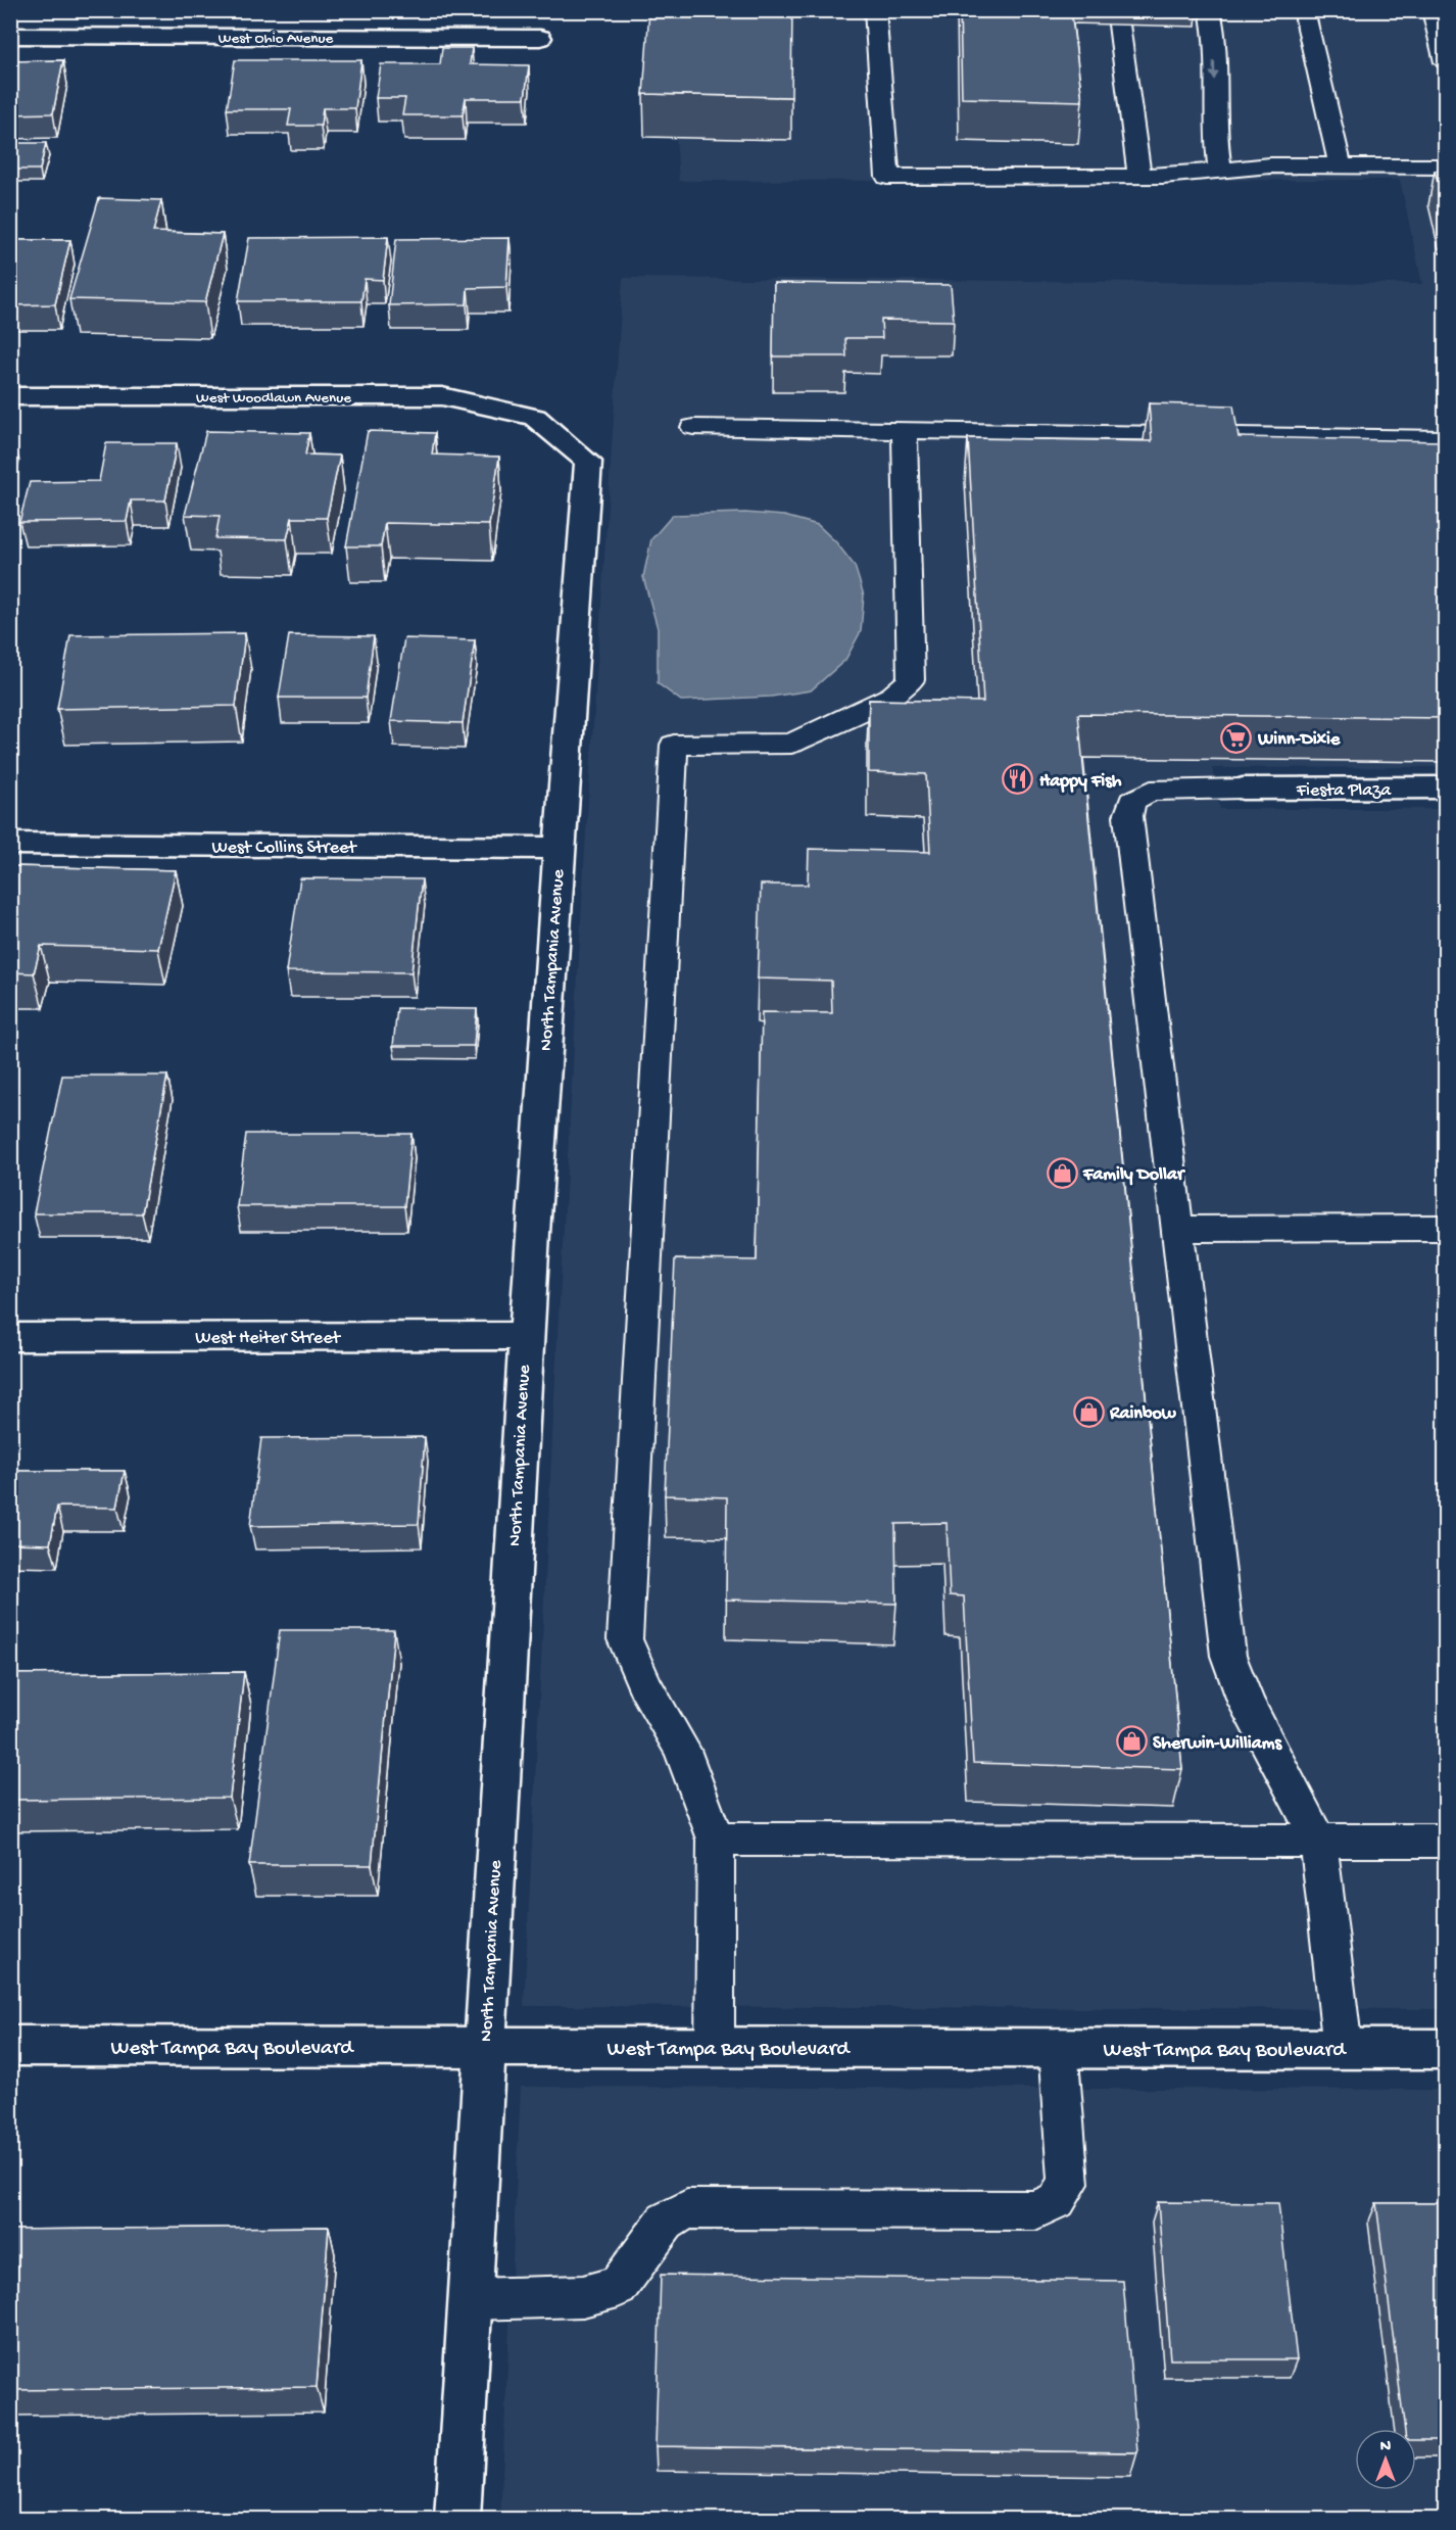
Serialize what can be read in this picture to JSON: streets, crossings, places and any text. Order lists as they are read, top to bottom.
{
  "streets": {
    "street": [
      "West Ohio Avenue",
      "West Woodlawn Avenue",
      "Fiesta Plaza",
      "West Collins Street",
      "North Tampania Avenue",
      "West Heiter Street",
      "West Tampa Bay Boulevard"
    ]
  },
  "crossings": [
    ["West Woodlawn Avenue", "North Tampania Avenue"],
    ["West Collins Street", "North Tampania Avenue"],
    ["North Tampania Avenue", "West Heiter Street"],
    ["North Tampania Avenue", "West Tampa Bay Boulevard"]
  ],
  "places": {
    "supermarket": ["Winn-Dixie"],
    "restaurant": ["Happy Fish"],
    "shop": ["Family Dollar", "Rainbow", "Sherwin-Williams"]
  },
  "north": "top"
}
